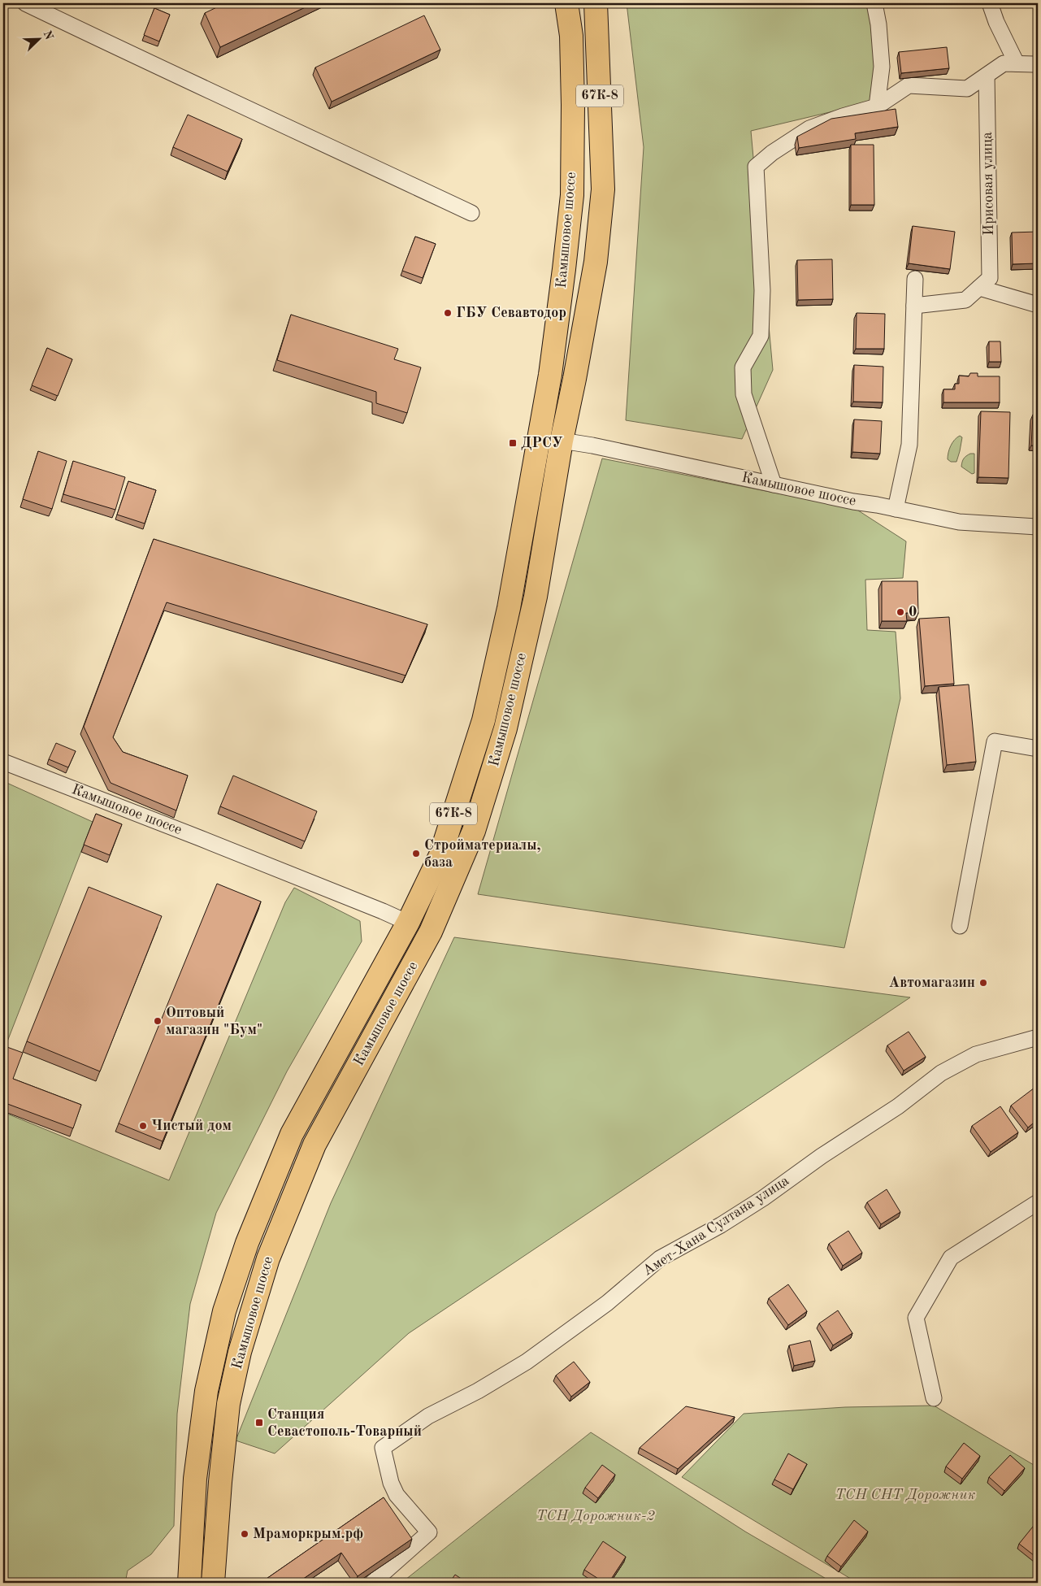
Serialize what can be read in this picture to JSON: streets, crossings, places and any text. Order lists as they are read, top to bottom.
{
  "streets": {
    "main road": ["67К-8", "Камышовое шоссе"],
    "street": ["Ирисовая улица", "Амет-Хана Султана улица"]
  },
  "parks": ["ТСН СНТ Дорожник", "ТСН Дорожник-2"],
  "places": {
    "other": [
      "ГБУ Севавтодор",
      "0",
      "Стройматериалы, база",
      "Автомагазин",
      "Оптовый магазин \"Бум\"",
      "Чистый дом",
      "Мраморкрым.рф"
    ],
    "transit": ["ДРСУ", "Станция Севастополь-Товарный"]
  },
  "north": "top right"
}
